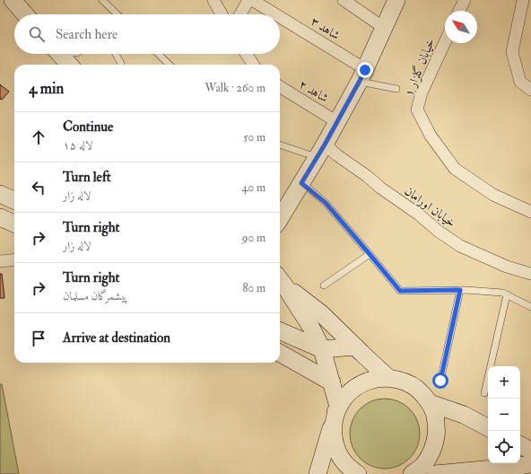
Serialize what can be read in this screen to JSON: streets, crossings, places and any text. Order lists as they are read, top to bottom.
{
  "streets": {
    "street": [
      "شاهد ۳",
      "خیابان گلزار ۱",
      "شاهد ۲",
      "خیابان اورامان"
    ]
  },
  "north": "top left",
  "page": {
    "search": "Search here",
    "heading": ["4 min", "Walk · 260 m"],
    "list": [
      ["Continue", "لاله ۱۵", "50 m"],
      ["Turn left", "لاله زار", "40 m"],
      ["Turn right", "لاله زار", "90 m"],
      ["Turn right", "پیشمرگان مسلمان", "80 m"],
      "Arrive at destination"
    ],
    "map_buttons": ["+", "−"]
  }
}
